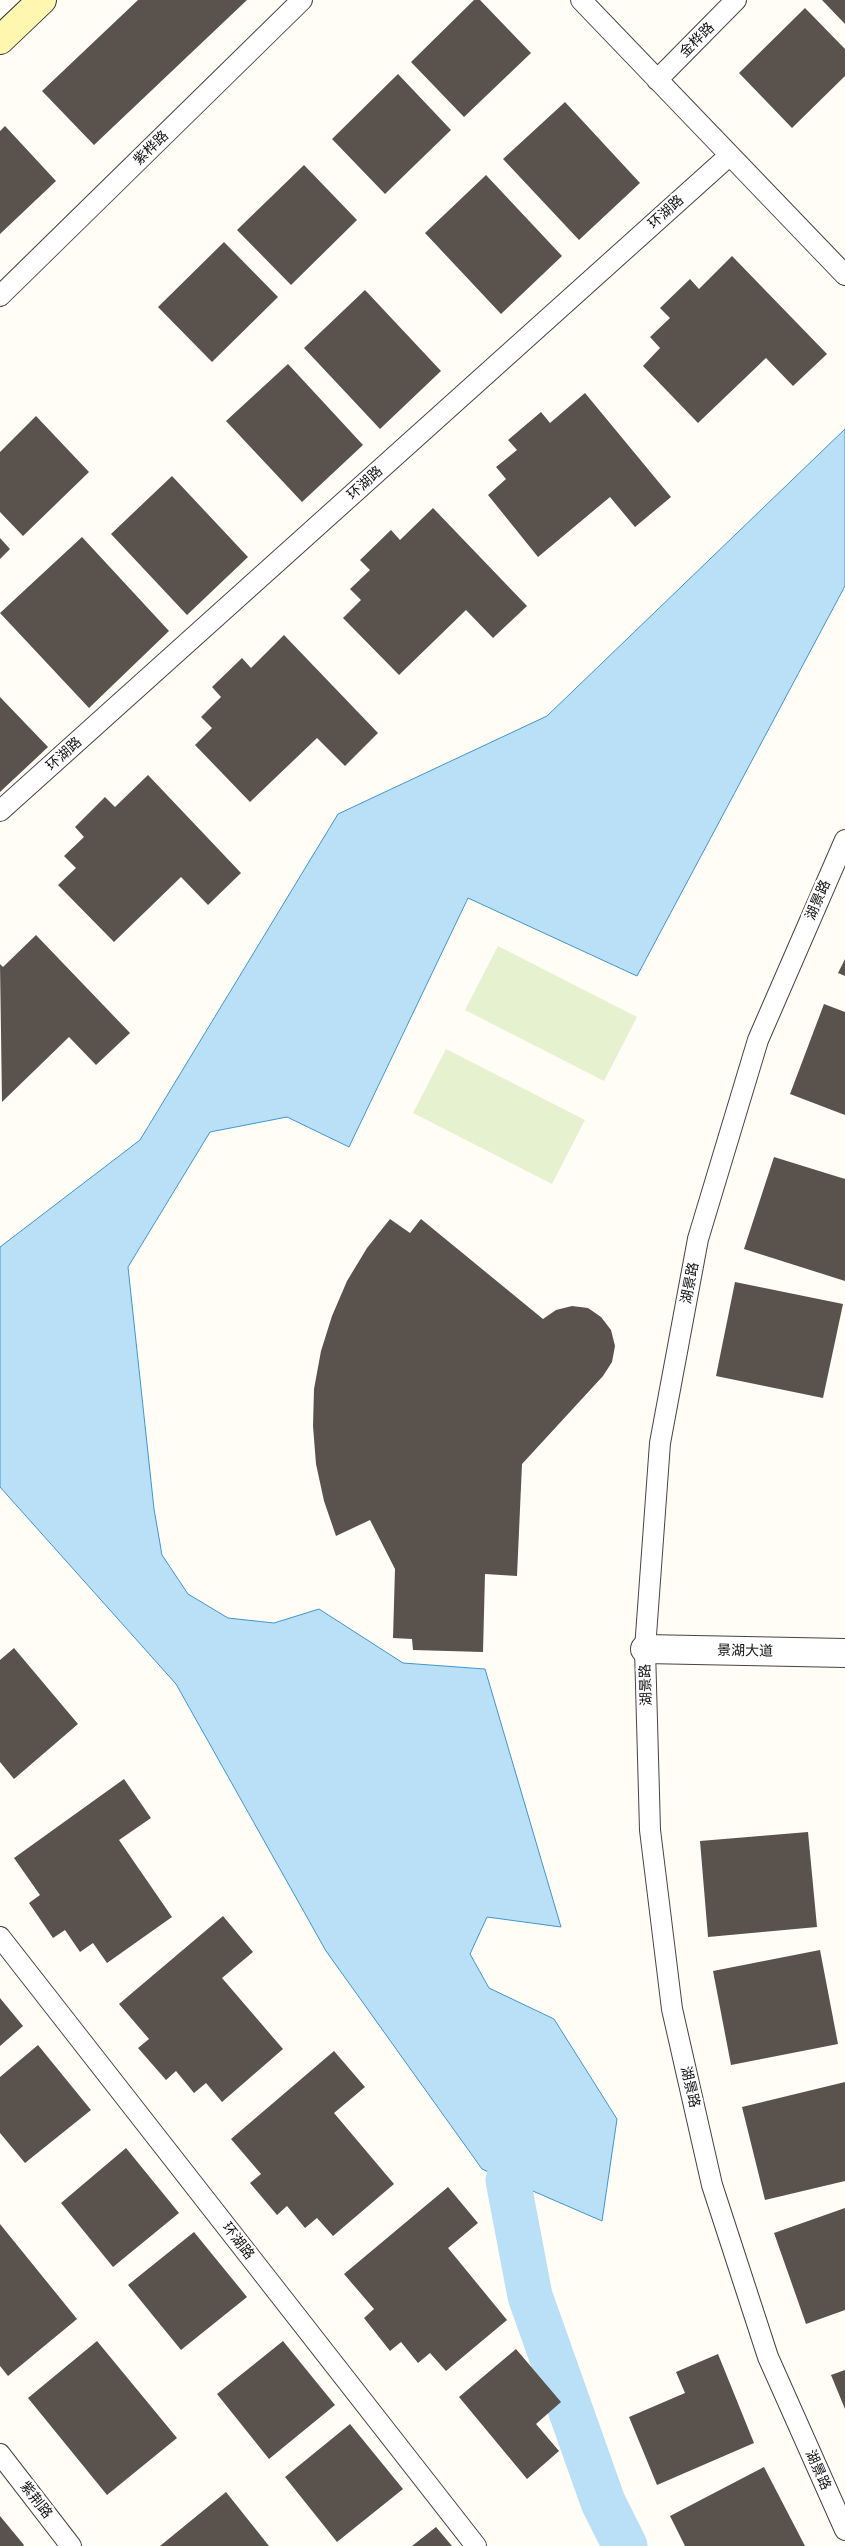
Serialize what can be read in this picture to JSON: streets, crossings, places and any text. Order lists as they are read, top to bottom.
{
  "streets": {
    "street": ["景湖大道"],
    "lane": [
      "金桦路",
      "紫桦路",
      "环湖路",
      "湖景路",
      "紫荆路"
    ]
  },
  "crossings": [
    ["湖景路", "景湖大道"]
  ]
}
